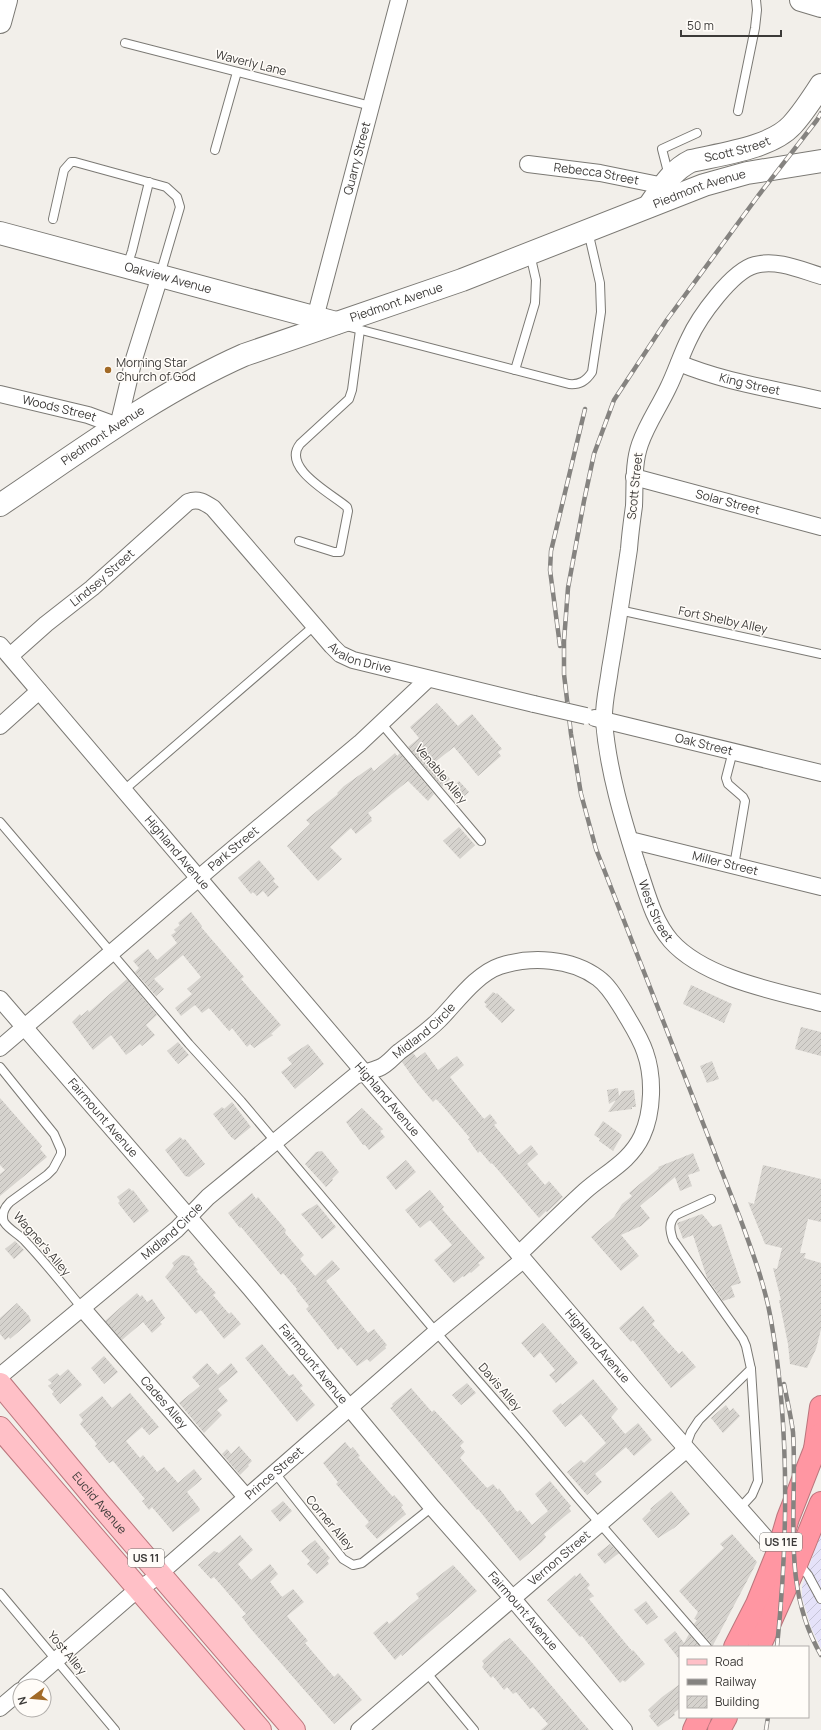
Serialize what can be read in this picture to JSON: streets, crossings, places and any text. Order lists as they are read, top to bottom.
{
  "streets": {
    "highway": ["US 11E"],
    "main road": [
      "Scott Street",
      "Piedmont Avenue",
      "Oakview Avenue",
      "Euclid Avenue",
      "US 11"
    ],
    "street": [
      "Quarry Street",
      "Rebecca Street",
      "King Street",
      "Woods Street",
      "Solar Street",
      "Lindsey Street",
      "Avalon Drive",
      "Oak Street",
      "Park Street",
      "Highland Avenue",
      "Miller Street",
      "West Street",
      "Midland Circle",
      "Fairmount Avenue",
      "Cades Alley",
      "Prince Street",
      "Vernon Street"
    ],
    "lane": [
      "Waverly Lane",
      "Fort Shelby Alley",
      "Venable Alley",
      "Wagner's Alley",
      "Davis Alley",
      "Corner Alley",
      "Yost Alley"
    ]
  },
  "crossings": [
    ["Waverly Lane", "Quarry Street"],
    ["Scott Street", "Rebecca Street"],
    ["Scott Street", "Piedmont Avenue"],
    ["Scott Street", "King Street"],
    ["Scott Street", "Solar Street"],
    ["Scott Street", "Fort Shelby Alley"],
    ["Scott Street", "Oak Street"],
    ["Scott Street", "West Street"],
    ["Quarry Street", "Piedmont Avenue"],
    ["Quarry Street", "Oakview Avenue"],
    ["Piedmont Avenue", "Oakview Avenue"],
    ["Piedmont Avenue", "Woods Street"],
    ["Lindsey Street", "Avalon Drive"],
    ["Lindsey Street", "Highland Avenue"],
    ["Avalon Drive", "Oak Street"],
    ["Avalon Drive", "Park Street"],
    ["Oak Street", "West Street"],
    ["Venable Alley", "Park Street"],
    ["Park Street", "Highland Avenue"],
    ["Park Street", "Fairmount Avenue"],
    ["Park Street", "Davis Alley"],
    ["Highland Avenue", "Midland Circle"],
    ["Highland Avenue", "Prince Street"],
    ["Highland Avenue", "US 11E"],
    ["Highland Avenue", "Vernon Street"],
    ["Miller Street", "West Street"],
    ["Midland Circle", "Fairmount Avenue"],
    ["Midland Circle", "Wagner's Alley"],
    ["Midland Circle", "Davis Alley"],
    ["Midland Circle", "Cades Alley"],
    ["Midland Circle", "Prince Street"],
    ["Fairmount Avenue", "Prince Street"],
    ["Fairmount Avenue", "Corner Alley"],
    ["Fairmount Avenue", "Vernon Street"],
    ["Wagner's Alley", "Cades Alley"],
    ["Davis Alley", "Prince Street"],
    ["Davis Alley", "Vernon Street"],
    ["Cades Alley", "Prince Street"],
    ["Prince Street", "Euclid Avenue"],
    ["Prince Street", "Corner Alley"],
    ["Prince Street", "US 11"],
    ["Prince Street", "Yost Alley"]
  ],
  "places": ["Morning Star Church of God"],
  "legend": ["Road", "Railway", "Building"],
  "scale_bar": "50 m",
  "north": "left"
}
